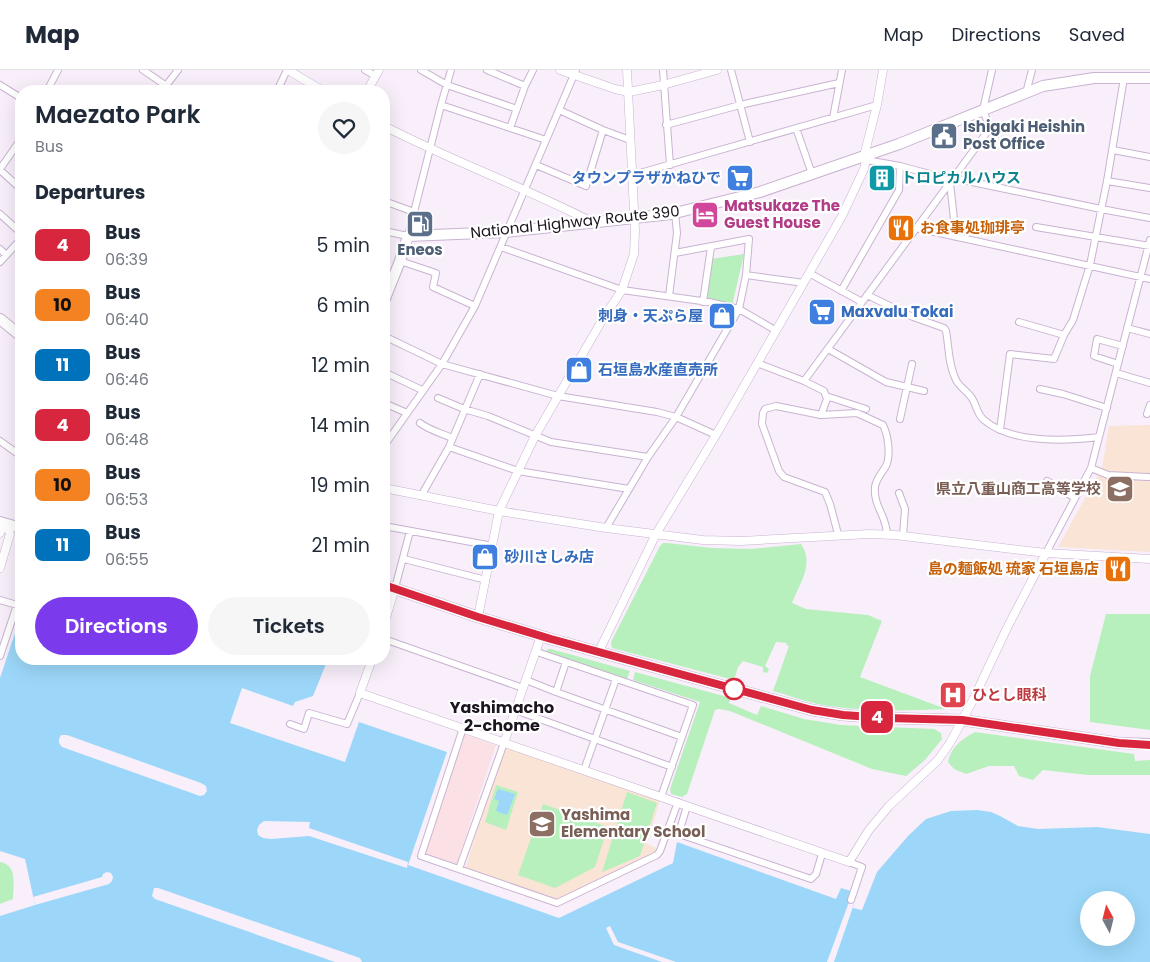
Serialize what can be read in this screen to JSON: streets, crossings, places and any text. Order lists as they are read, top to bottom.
{
  "streets": {
    "highway": ["National Highway Route 390"]
  },
  "districts": ["Yashimacho 2-chome"],
  "places": {
    "public building": ["Ishigaki Heishin Post Office"],
    "supermarket": ["タウンプラザかねひで", "Maxvalu Tokai"],
    "building": ["トロピカルハウス"],
    "hotel": ["Matsukaze The Guest House"],
    "fuel station": ["Eneos"],
    "restaurant": ["お食事処珈琲亭", "島の麺飯処 琉家 石垣島店"],
    "shop": ["刺身・天ぷら屋", "石垣島水産直売所", "砂川さしみ店"],
    "school or university": ["県立八重山商工高等学校", "Yashima Elementary School"],
    "hospital": ["ひとし眼科"]
  },
  "lines": ["bus line 4"],
  "north": "top",
  "page": {
    "header": "Map",
    "nav": ["Map", "Directions", "Saved"],
    "on_map": "4",
    "heading": [
      ["Maezato Park", "Bus"],
      "Departures"
    ],
    "list": [
      {
        "mark": "4",
        "name": "Bus",
        "note": "06:39",
        "value": "5 min"
      },
      {
        "mark": "10",
        "name": "Bus",
        "note": "06:40",
        "value": "6 min"
      },
      {
        "mark": "11",
        "name": "Bus",
        "note": "06:46",
        "value": "12 min"
      },
      {
        "mark": "4",
        "name": "Bus",
        "note": "06:48",
        "value": "14 min"
      },
      {
        "mark": "10",
        "name": "Bus",
        "note": "06:53",
        "value": "19 min"
      },
      {
        "mark": "11",
        "name": "Bus",
        "note": "06:55",
        "value": "21 min"
      }
    ],
    "buttons": ["Directions", "Tickets"]
  }
}
